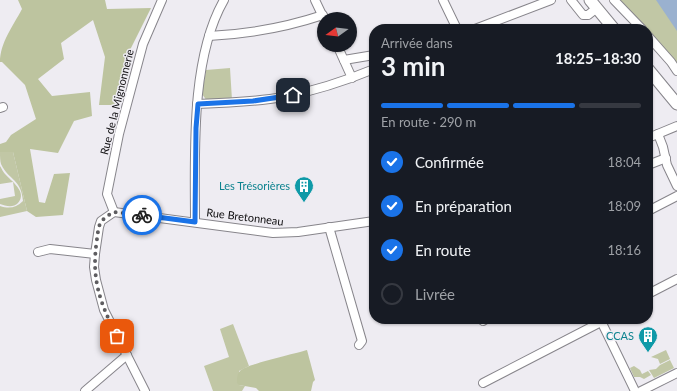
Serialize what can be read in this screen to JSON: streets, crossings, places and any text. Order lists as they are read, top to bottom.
{
  "streets": {
    "street": ["Rue de la Mignonnerie", "Rue Bretonneau"]
  },
  "crossings": [
    ["Rue de la Mignonnerie", "Rue Bretonneau"]
  ],
  "places": {
    "building": ["Les Trésorières", "CCAS"]
  },
  "north": "left",
  "page": {
    "heading": ["3 min", "Arrivée dans", "18:25–18:30"],
    "bar": "En route · 290 m",
    "list": [
      ["Confirmée", "18:04"],
      ["En préparation", "18:09"],
      ["En route", "18:16"],
      "Livrée"
    ]
  }
}
